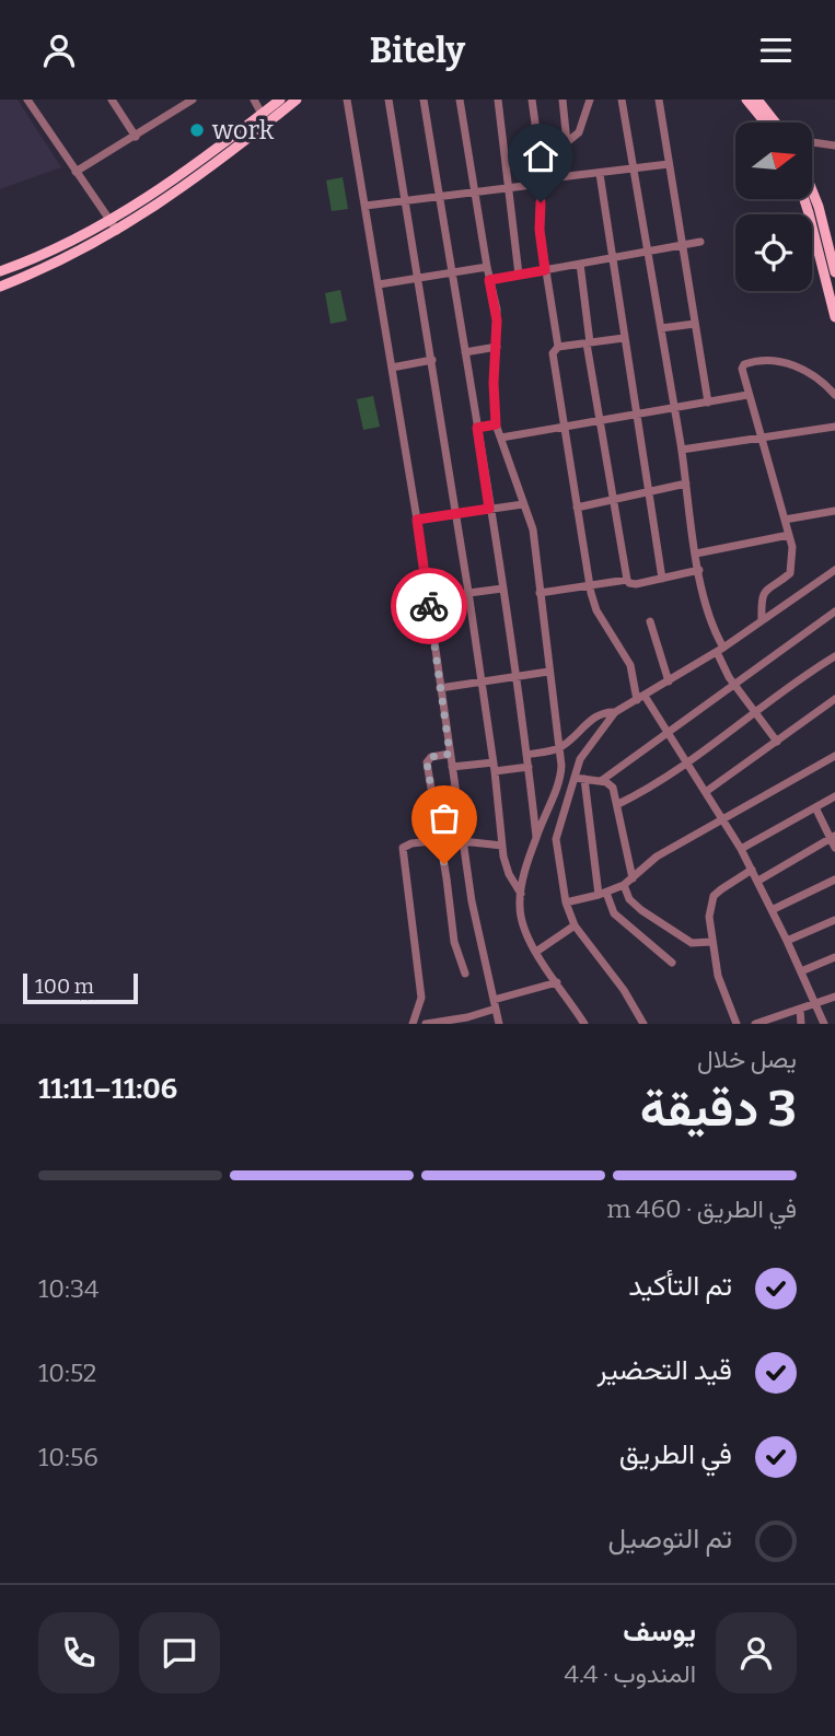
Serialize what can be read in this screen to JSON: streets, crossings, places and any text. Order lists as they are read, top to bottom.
{
  "places": ["work"],
  "scale_bar": "100 m",
  "north": "right",
  "page": {
    "header": "Bitely",
    "scale": "100 m",
    "heading": ["3 دقيقة", "يصل خلال", "11:06–11:11"],
    "panel": ["يوسف", "المندوب · 4.4"],
    "bar": "في الطريق · 460 m",
    "list": [
      ["تم التأكيد", "10:34"],
      ["قيد التحضير", "10:52"],
      ["في الطريق", "10:56"],
      "تم التوصيل"
    ]
  }
}
